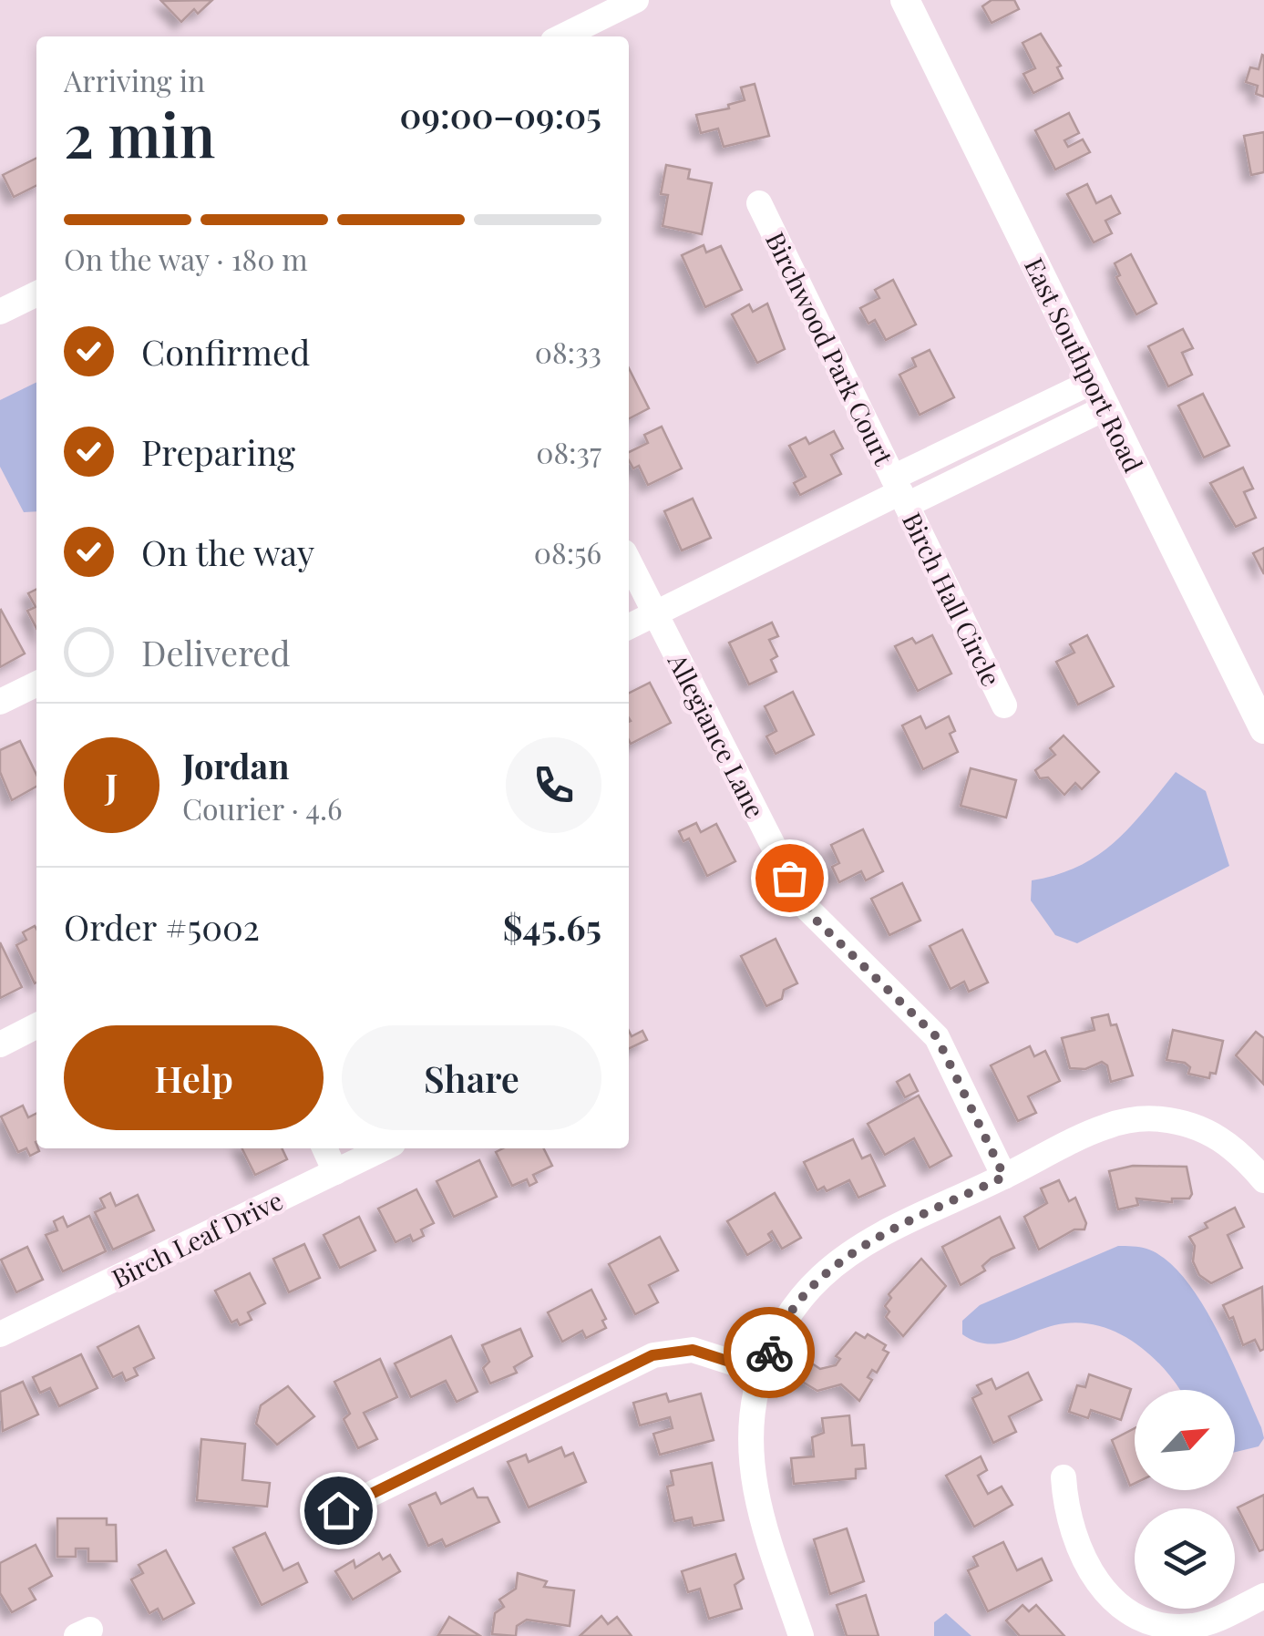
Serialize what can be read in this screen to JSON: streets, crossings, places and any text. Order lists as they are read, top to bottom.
{
  "streets": {
    "main road": ["East Southport Road"],
    "street": [
      "Birchwood Park Court",
      "Birch Hall Circle",
      "Allegiance Lane",
      "Birch Leaf Drive"
    ]
  },
  "crossings": [
    ["Birchwood Park Court", "Birch Hall Circle"]
  ],
  "north": "top right",
  "page": {
    "heading": ["2 min", "Arriving in", "09:00–09:05"],
    "panel": [
      "Jordan",
      "Courier · 4.6",
      "Order #5002",
      "$45.65"
    ],
    "bar": "On the way · 180 m",
    "list": [
      ["Confirmed", "08:33"],
      ["Preparing", "08:37"],
      ["On the way", "08:56"],
      "Delivered"
    ],
    "round": "J",
    "buttons": ["Help", "Share"]
  }
}
